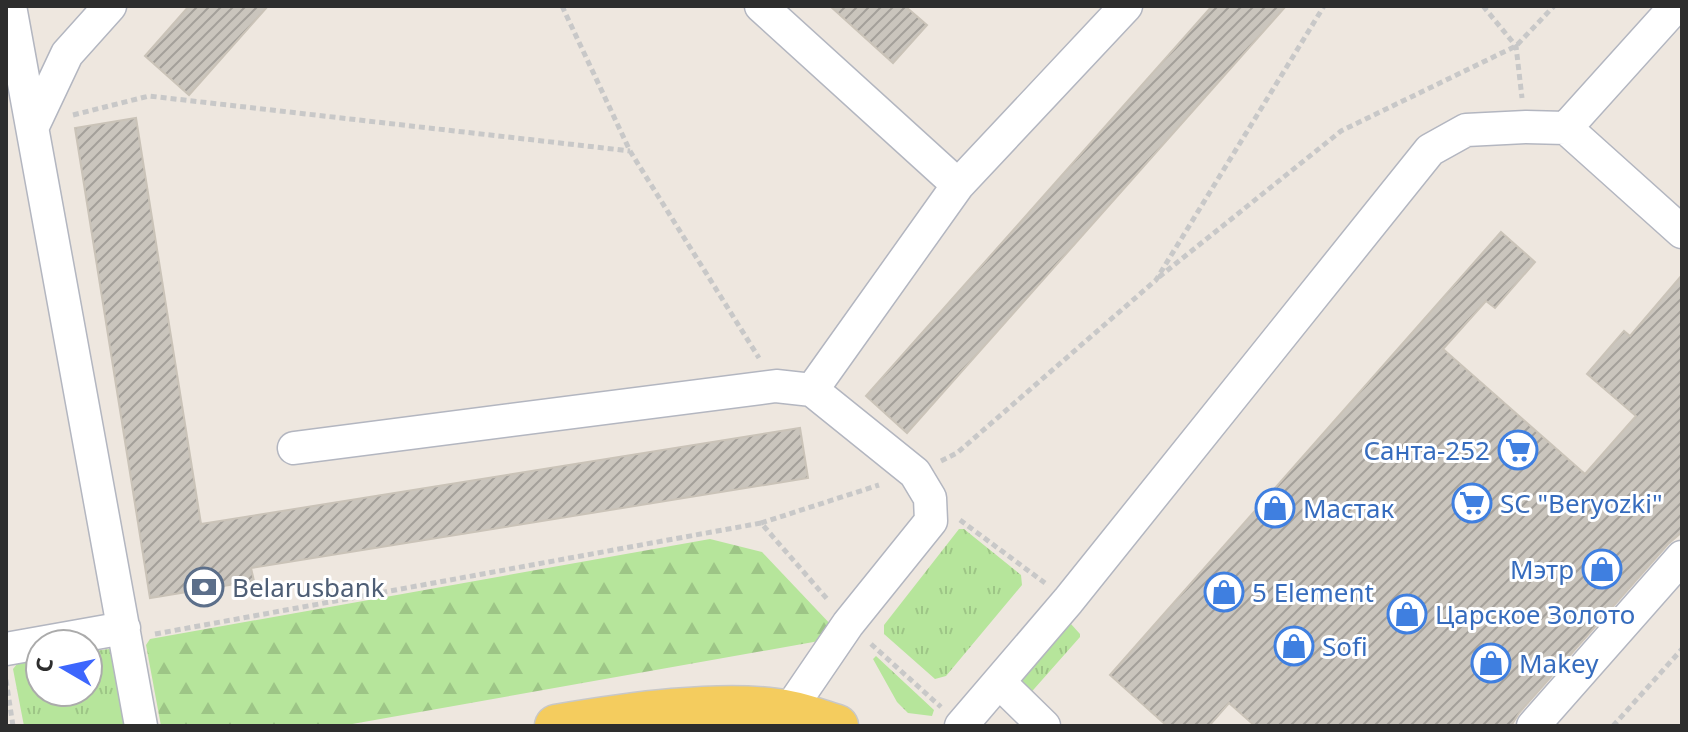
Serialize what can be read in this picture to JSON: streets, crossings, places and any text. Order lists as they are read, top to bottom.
{
  "places": {
    "supermarket": ["Санта-252", "SC \"Beryozki\""],
    "shop": [
      "Мастак",
      "Мэтр",
      "5 Element",
      "Царское Золото",
      "Sofi",
      "Makey"
    ],
    "bank": ["Belarusbank"]
  },
  "north": "left"
}
